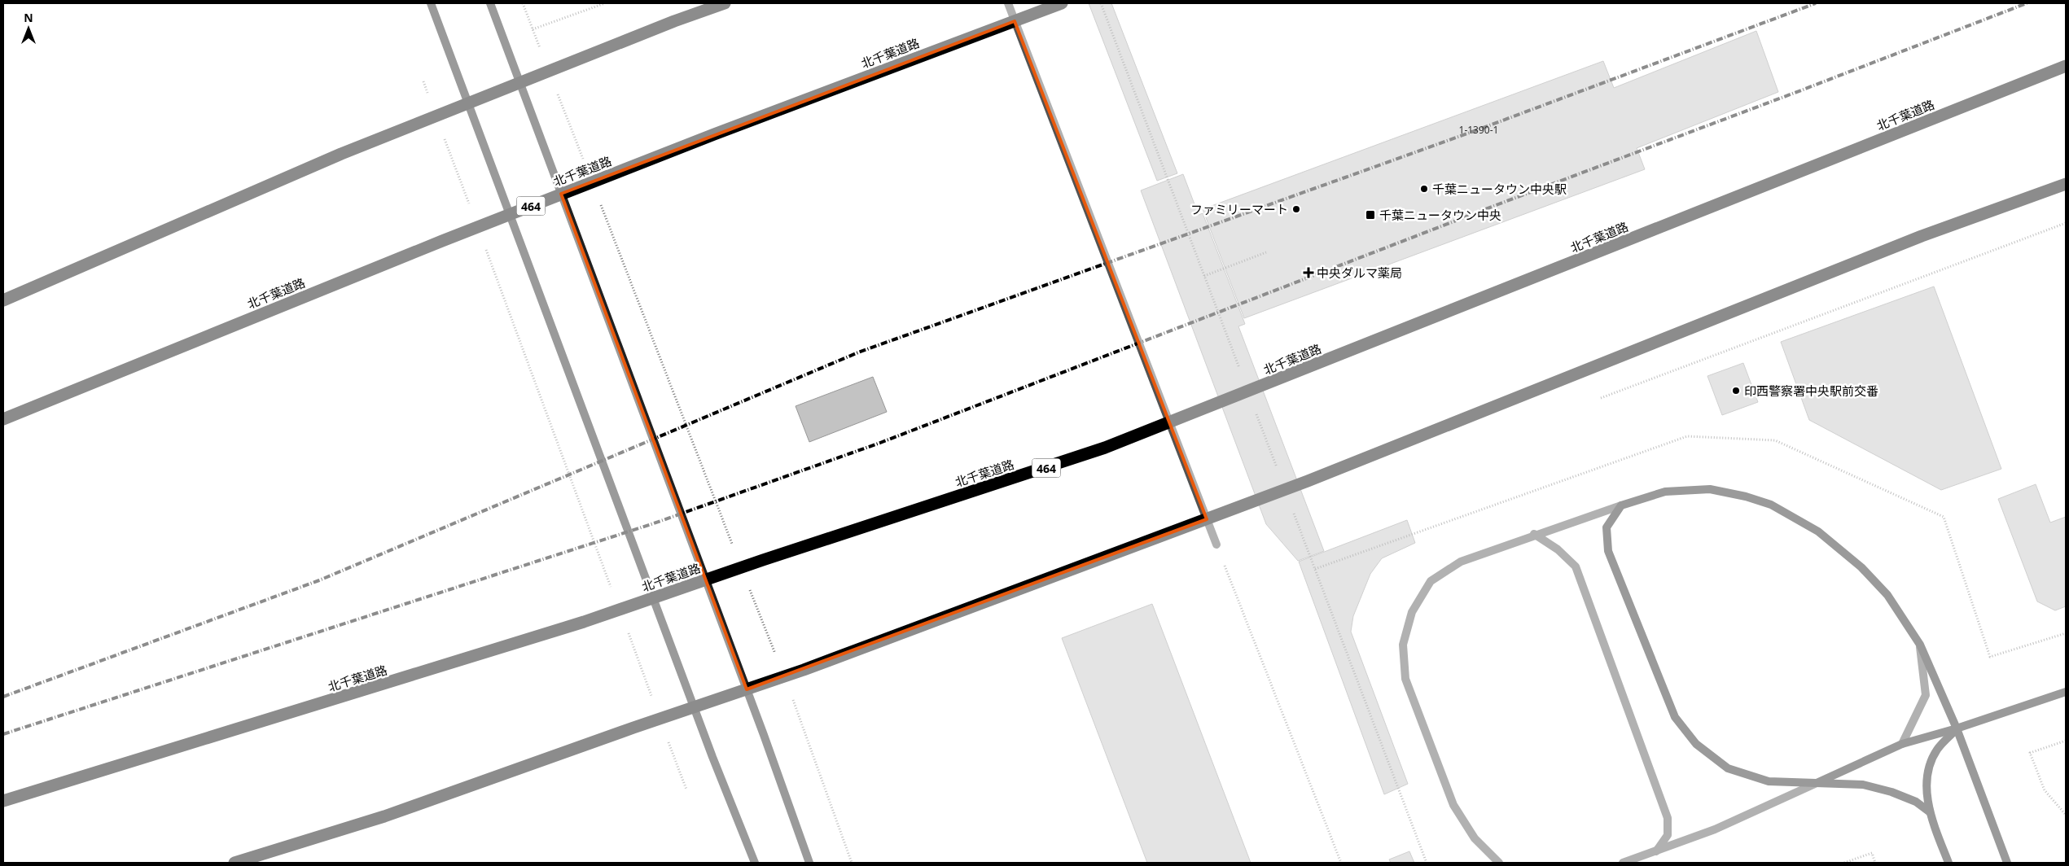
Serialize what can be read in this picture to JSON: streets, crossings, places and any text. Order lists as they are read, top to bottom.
{
  "streets": {
    "highway": ["北千葉道路", "464"]
  },
  "places": {
    "other": ["千葉ニュータウン中央駅", "ファミリーマート", "印西警察署中央駅前交番"],
    "transit": ["千葉ニュータウン中央"],
    "health": ["中央ダルマ薬局"]
  },
  "house_numbers": ["1-1390-1"],
  "north": "top"
}
